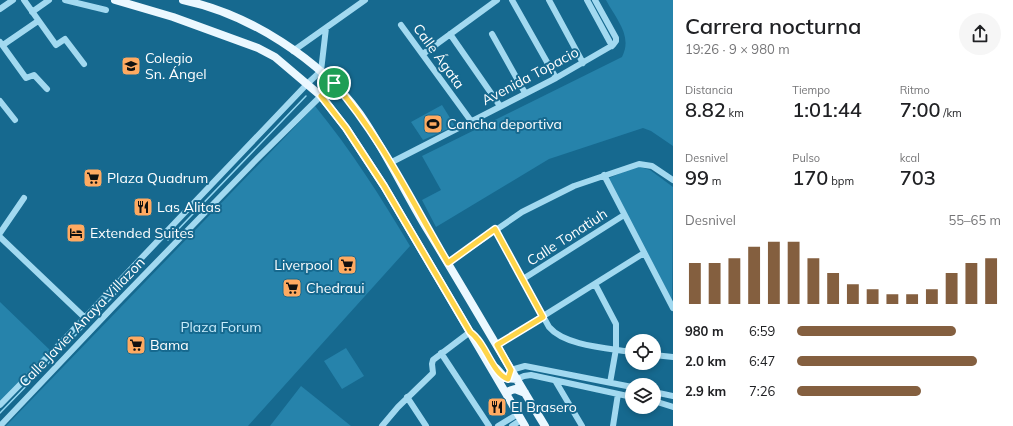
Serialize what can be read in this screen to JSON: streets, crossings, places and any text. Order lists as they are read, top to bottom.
{
  "streets": {
    "street": [
      "Calle Ágata",
      "Avenida Topacio",
      "Calle Tonatiuh",
      "Calle Javier Anaya Villazon"
    ]
  },
  "crossings": [
    ["Calle Ágata", "Avenida Topacio"]
  ],
  "parks": ["Plaza Forum"],
  "places": {
    "school or university": ["Colegio Sn. Ángel"],
    "sports": ["Cancha deportiva"],
    "supermarket": [
      "Plaza Quadrum",
      "Liverpool",
      "Chedraui",
      "Bama"
    ],
    "restaurant": ["Las Alitas", "El Brasero"],
    "hotel": ["Extended Suites"]
  },
  "page": {
    "heading": ["Carrera nocturna", "19:26 · 9 × 980 m"],
    "stats": [
      ["Distancia", "8.82 km"],
      ["Tiempo", "1:01:44"],
      ["Ritmo", "7:00 /km"],
      ["Desnivel", "99 m"],
      ["Pulso", "170 bpm"],
      ["kcal", "703"]
    ],
    "chart": ["Desnivel", "55–65 m"],
    "list": [
      {
        "name": "980 m",
        "note": "6:59"
      },
      {
        "name": "2.0 km",
        "note": "6:47"
      },
      {
        "name": "2.9 km",
        "note": "7:26"
      }
    ]
  }
}
